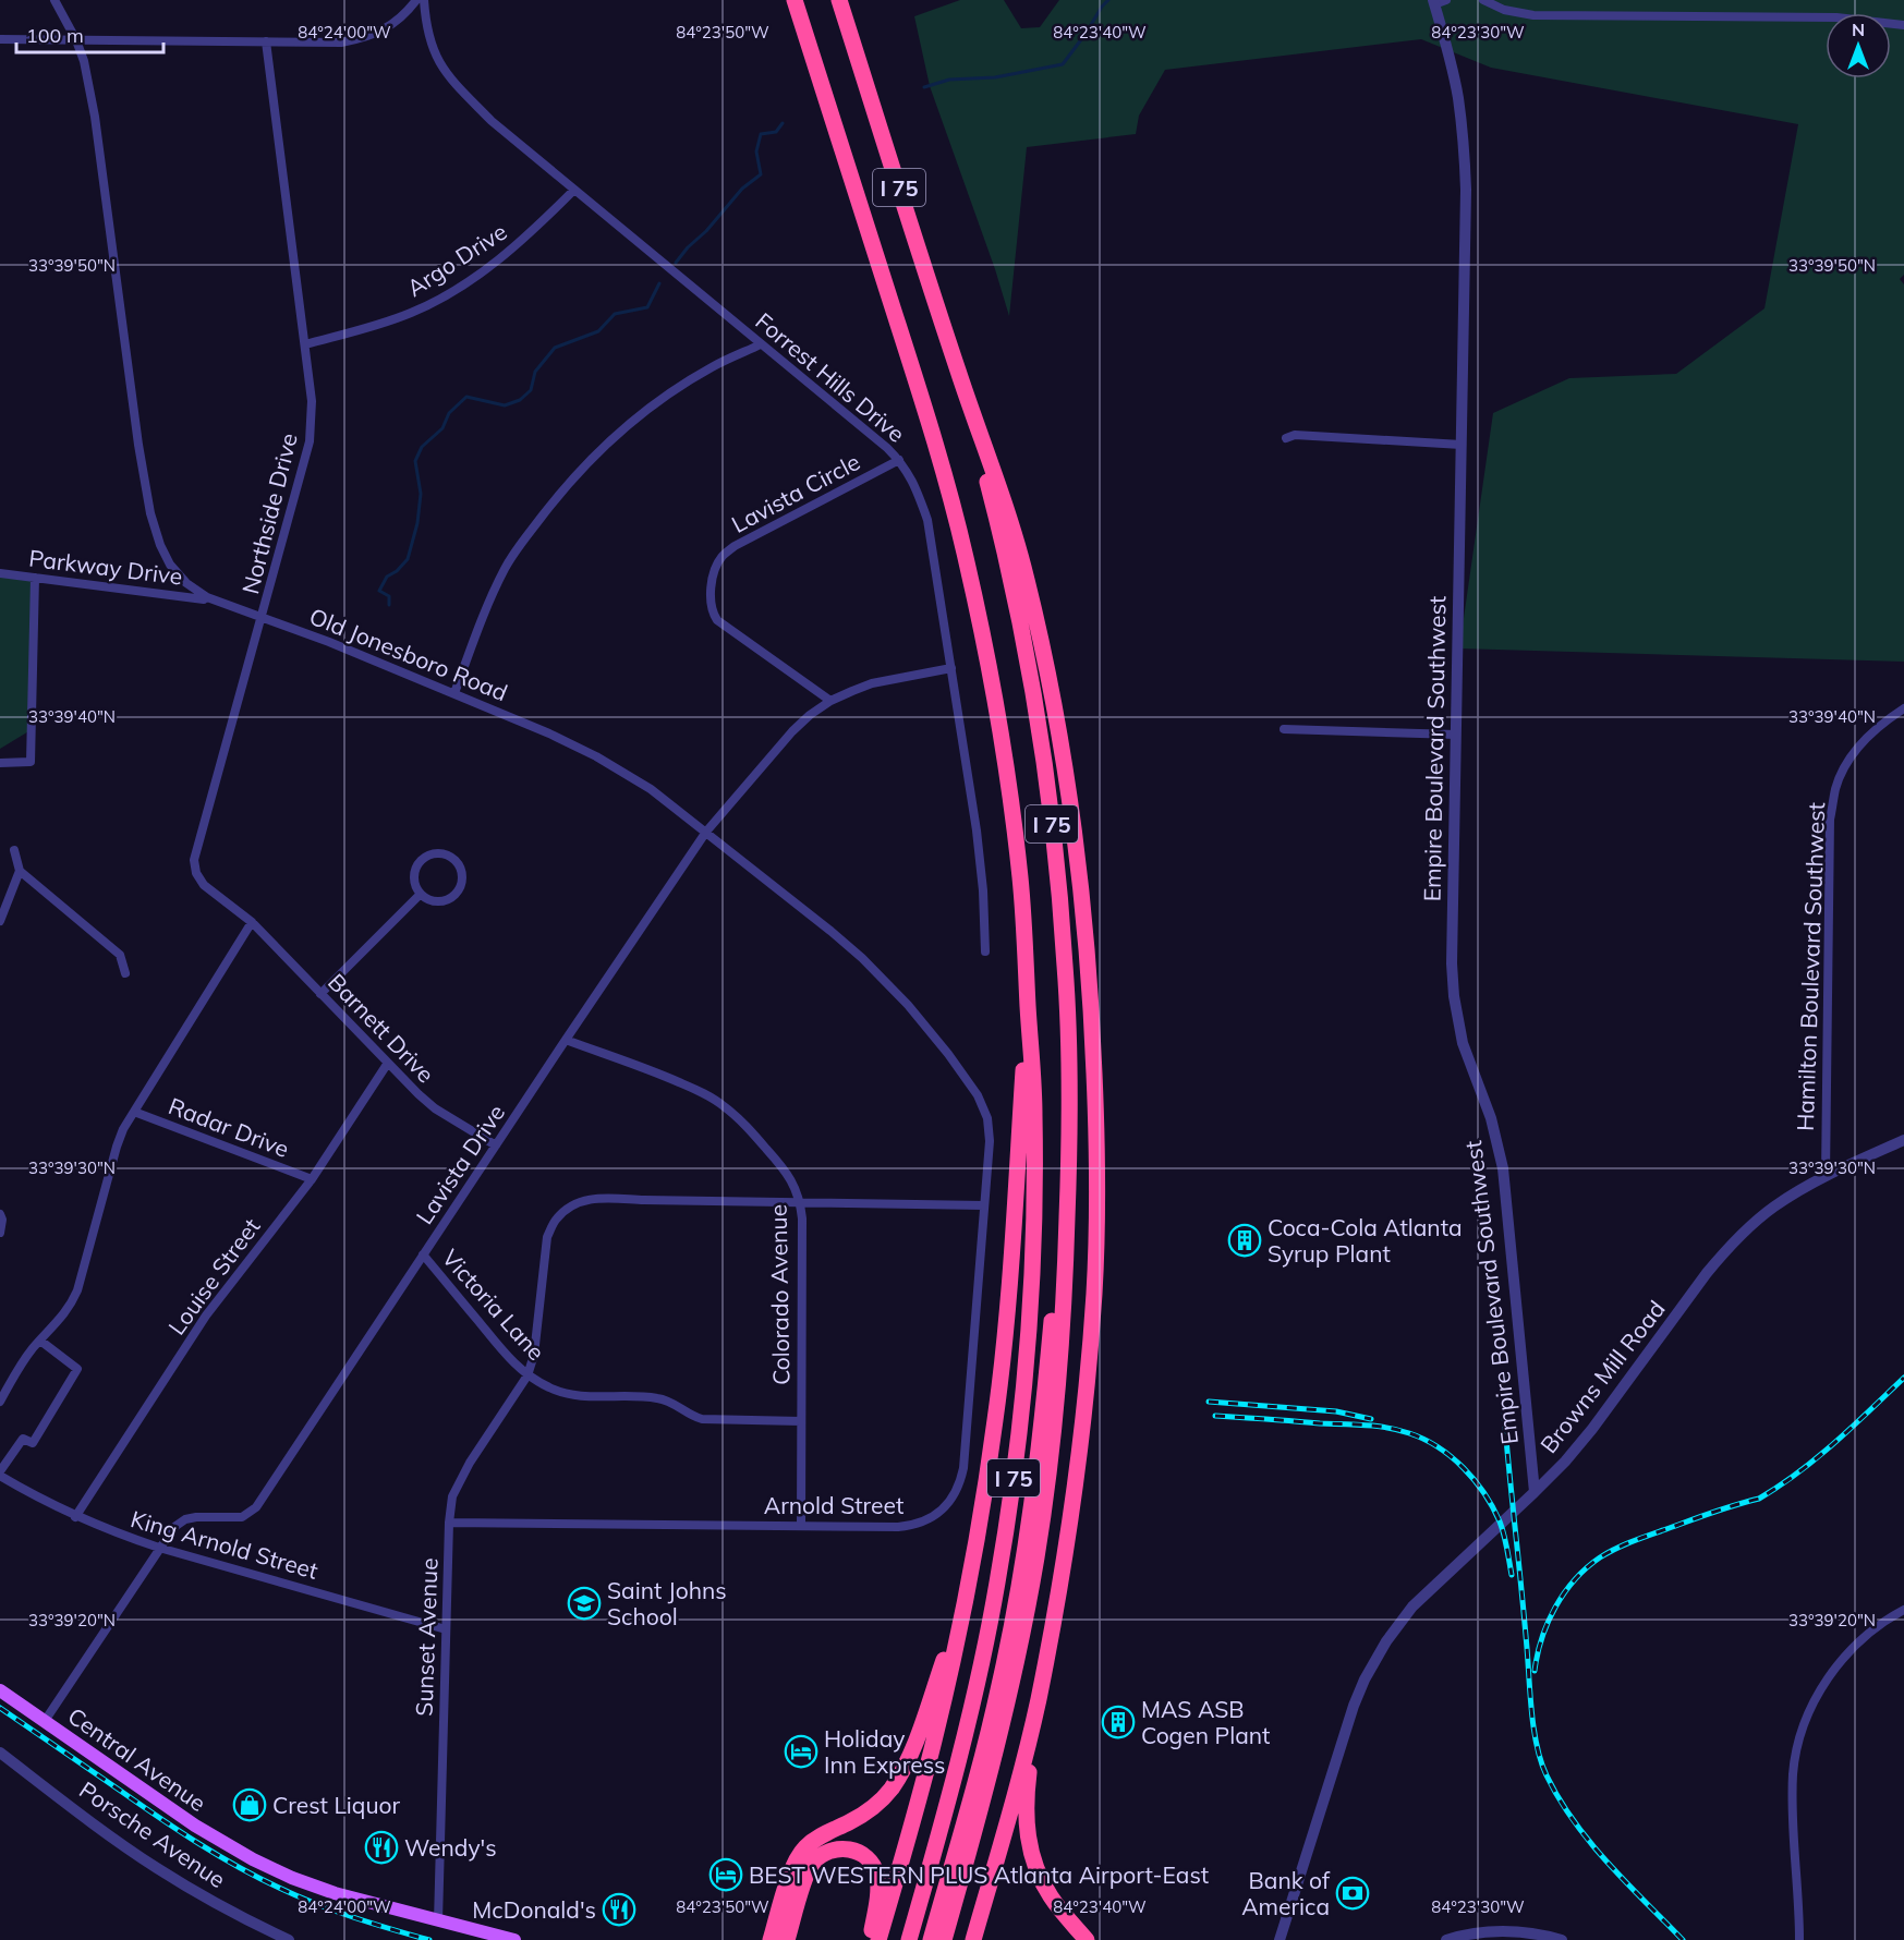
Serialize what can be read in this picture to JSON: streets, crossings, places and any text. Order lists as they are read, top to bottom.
{
  "streets": {
    "highway": ["I 75"],
    "main road": ["Central Avenue"],
    "street": [
      "Argo Drive",
      "Forrest Hills Drive",
      "Lavista Circle",
      "Northside Drive",
      "Parkway Drive",
      "Old Jonesboro Road",
      "Empire Boulevard Southwest",
      "Hamilton Boulevard Southwest",
      "Barnett Drive",
      "Radar Drive",
      "Lavista Drive",
      "Louise Street",
      "Colorado Avenue",
      "Victoria Lane",
      "Browns Mill Road",
      "Arnold Street",
      "King Arnold Street",
      "Sunset Avenue",
      "Porsche Avenue"
    ]
  },
  "crossings": [
    ["Argo Drive", "Forrest Hills Drive"],
    ["Argo Drive", "Northside Drive"],
    ["Forrest Hills Drive", "Lavista Circle"],
    ["Forrest Hills Drive", "Lavista Drive"],
    ["Lavista Circle", "Lavista Drive"],
    ["Northside Drive", "Old Jonesboro Road"],
    ["Northside Drive", "Barnett Drive"],
    ["Parkway Drive", "Old Jonesboro Road"],
    ["Old Jonesboro Road", "Lavista Drive"],
    ["Old Jonesboro Road", "Arnold Street"],
    ["Old Jonesboro Road", "Sunset Avenue"],
    ["Empire Boulevard Southwest", "Browns Mill Road"],
    ["Hamilton Boulevard Southwest", "Browns Mill Road"],
    ["Barnett Drive", "Lavista Drive"],
    ["Barnett Drive", "Louise Street"],
    ["Radar Drive", "Louise Street"],
    ["Lavista Drive", "Colorado Avenue"],
    ["Lavista Drive", "Victoria Lane"],
    ["Lavista Drive", "King Arnold Street"],
    ["Lavista Drive", "Central Avenue"],
    ["Louise Street", "King Arnold Street"],
    ["Colorado Avenue", "Victoria Lane"],
    ["Colorado Avenue", "Arnold Street"],
    ["Colorado Avenue", "Sunset Avenue"],
    ["Victoria Lane", "Sunset Avenue"],
    ["Arnold Street", "Sunset Avenue"],
    ["King Arnold Street", "Sunset Avenue"],
    ["Sunset Avenue", "Central Avenue"]
  ],
  "places": {
    "building": ["Coca-Cola Atlanta Syrup Plant", "MAS ASB Cogen Plant"],
    "school or university": ["Saint Johns School"],
    "hotel": ["Holiday Inn Express", "BEST WESTERN PLUS Atlanta Airport-East"],
    "shop": ["Crest Liquor"],
    "restaurant": ["Wendy's", "McDonald's"],
    "bank": ["Bank of America"]
  },
  "scale_bar": "100 m",
  "north": "top",
  "coordinates": [
    "84°24'00\"W",
    "84°23'50\"W",
    "84°23'40\"W",
    "84°23'30\"W",
    "33°39'50\"N",
    "33°39'40\"N",
    "33°39'30\"N",
    "33°39'20\"N"
  ]
}
